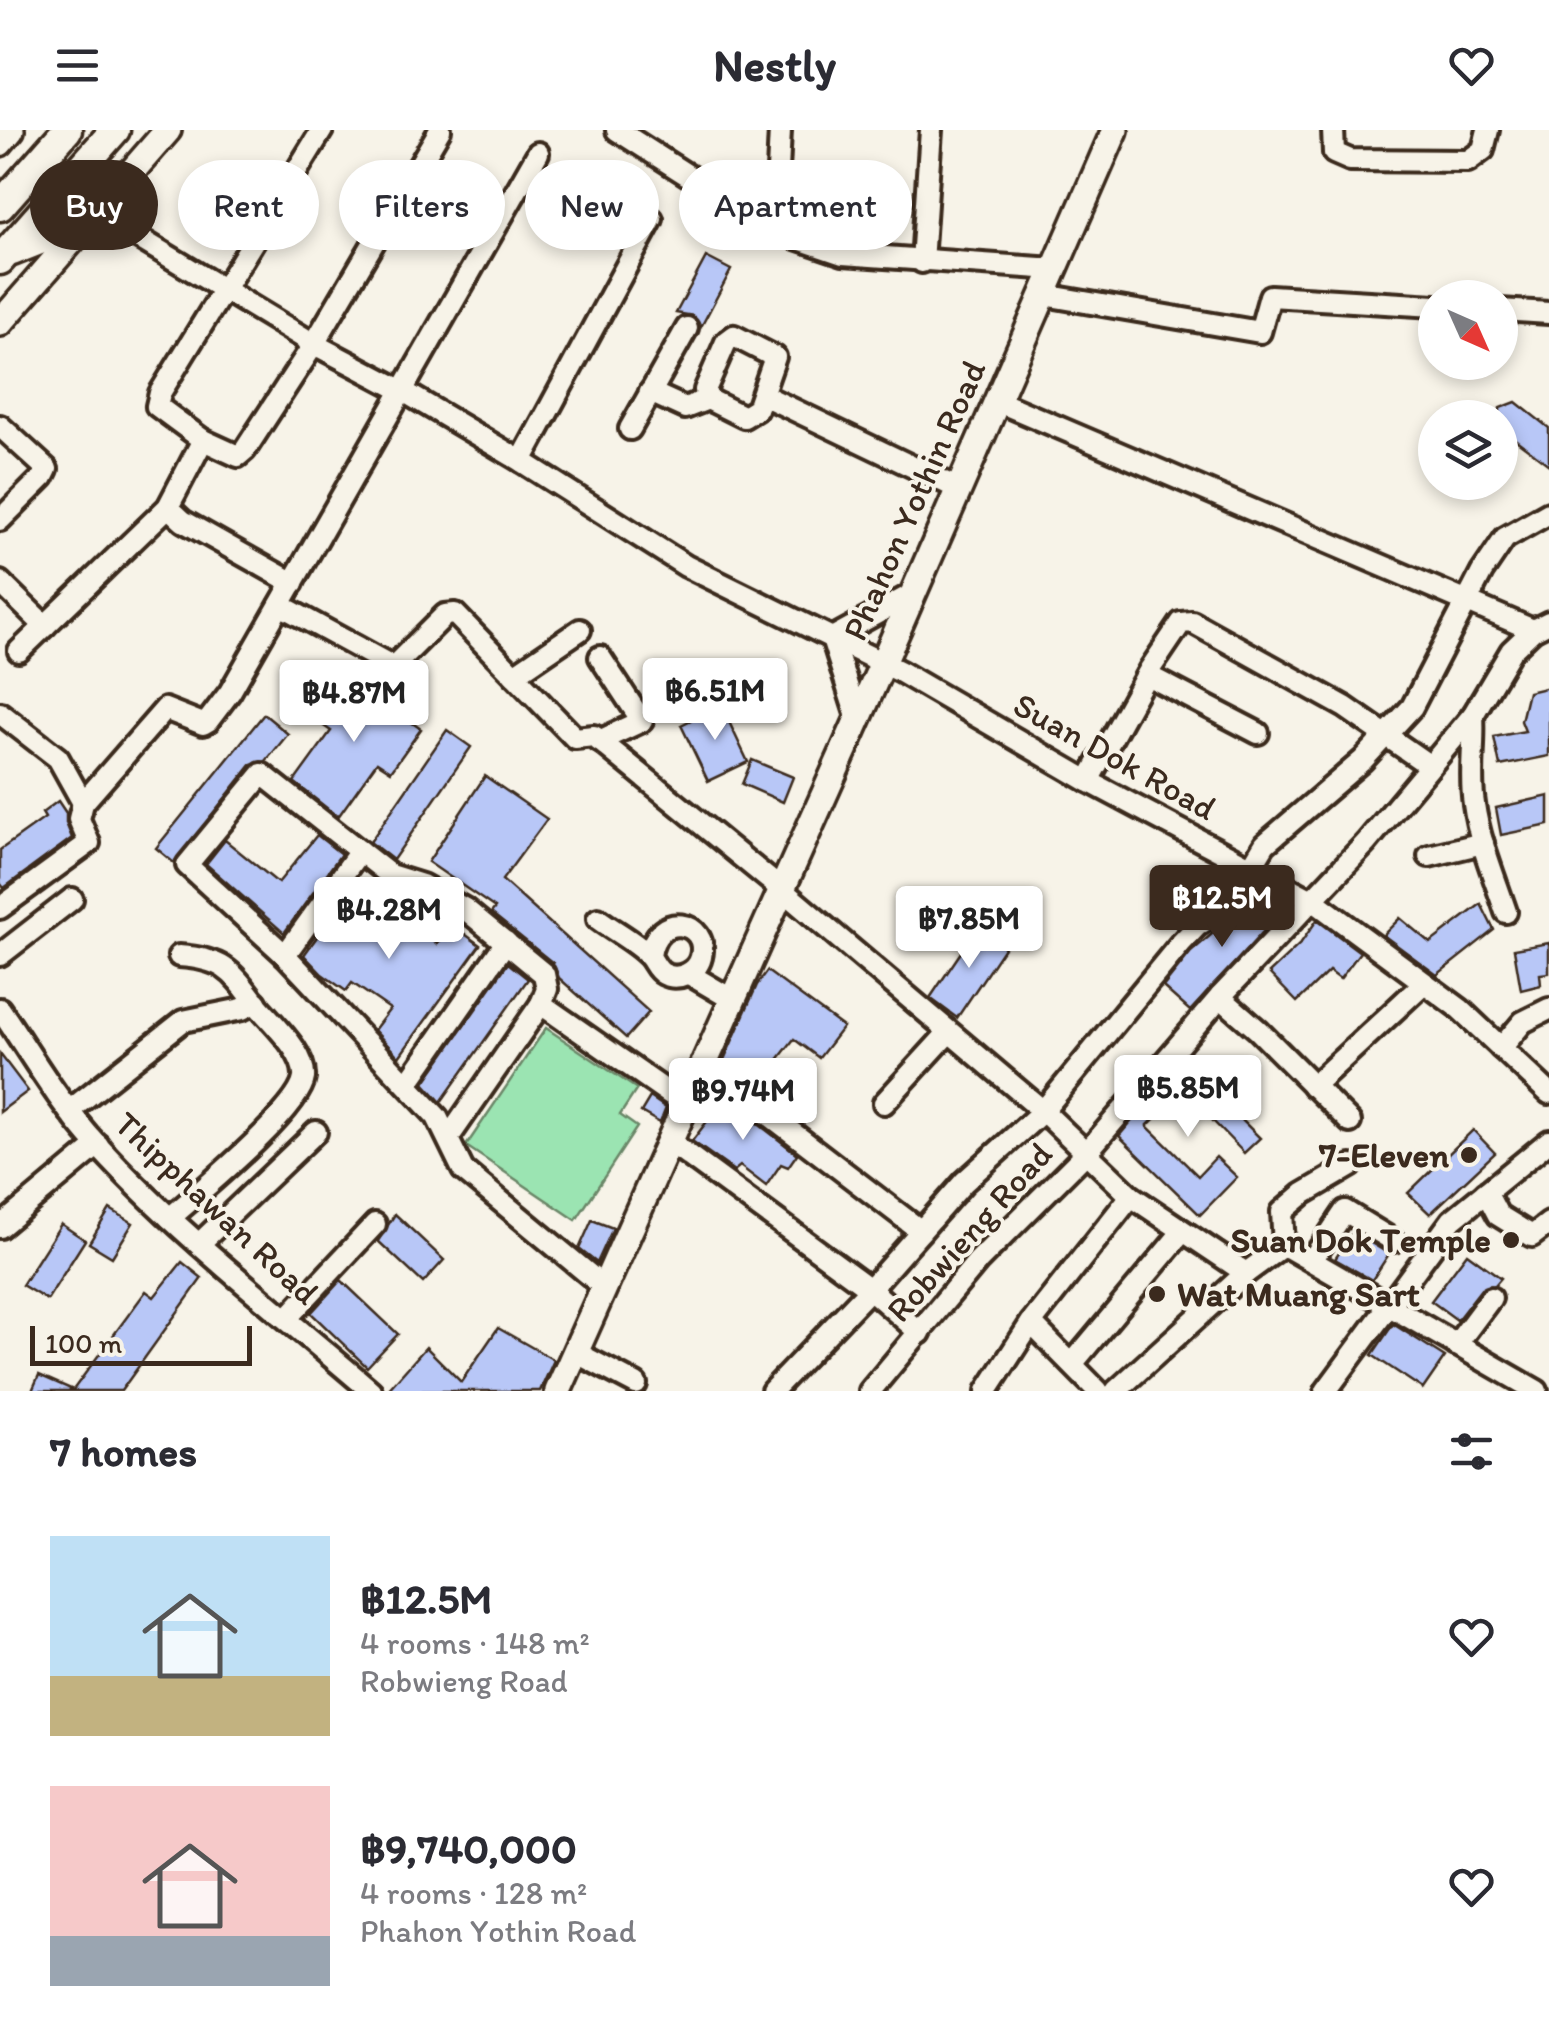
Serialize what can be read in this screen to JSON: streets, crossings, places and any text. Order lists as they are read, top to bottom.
{
  "streets": {
    "main road": ["Phahon Yothin Road"],
    "street": ["Suan Dok Road", "Thipphawan Road", "Robwieng Road"]
  },
  "crossings": [
    ["Phahon Yothin Road", "Suan Dok Road"],
    ["Suan Dok Road", "Robwieng Road"]
  ],
  "places": ["7-Eleven", "Suan Dok Temple", "Wat Muang Sart"],
  "scale_bar": "100 m",
  "north": "bottom right",
  "page": {
    "header": "Nestly",
    "chip": [
      "Buy",
      "Rent",
      "Filters",
      "New",
      "Apartment"
    ],
    "price": [
      "฿6.51M",
      "฿4.87M",
      "฿12.5M",
      "฿4.28M",
      "฿7.85M",
      "฿5.85M",
      "฿9.74M"
    ],
    "scale": "100 m",
    "heading": "7 homes",
    "list": [
      {
        "name": "฿12.5M",
        "note": "4 rooms · 148 m² · Robwieng Road"
      },
      {
        "name": "฿9,740,000",
        "note": "4 rooms · 128 m² · Phahon Yothin Road"
      }
    ]
  }
}
